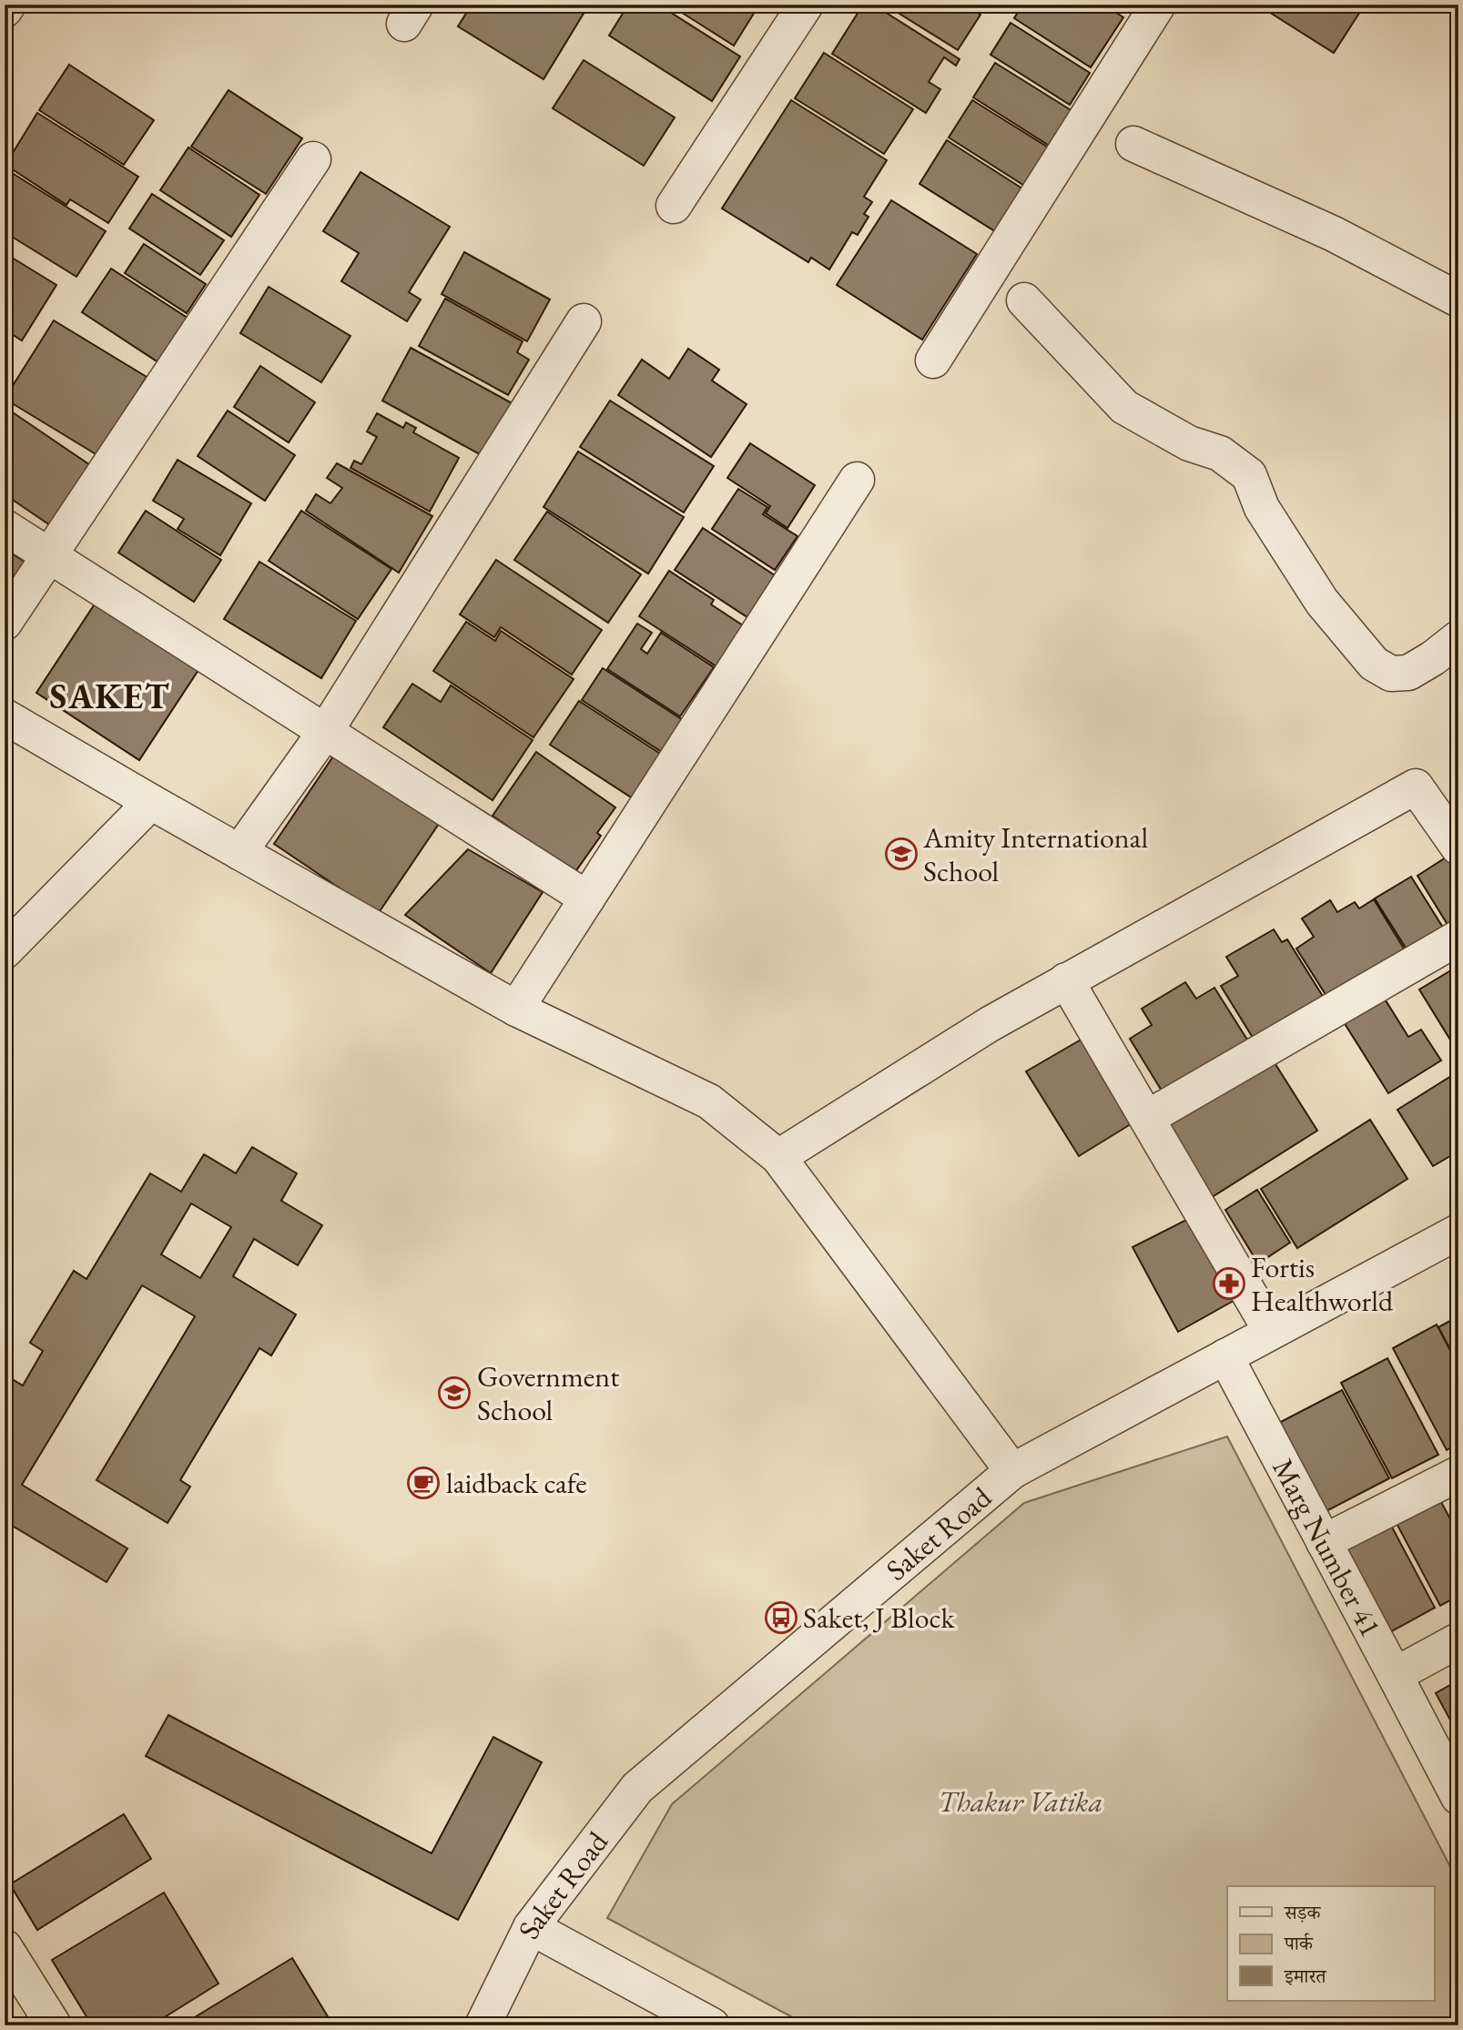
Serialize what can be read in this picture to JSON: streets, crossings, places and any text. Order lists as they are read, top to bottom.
{
  "streets": {
    "street": ["Saket Road", "Marg Number 41"]
  },
  "crossings": [
    ["Saket Road", "Marg Number 41"]
  ],
  "districts": ["SAKET"],
  "parks": ["Thakur Vatika"],
  "places": {
    "school or university": ["Amity International School", "Government School"],
    "pharmacy": ["Fortis Healthworld"],
    "cafe": ["laidback cafe"],
    "bus stop": ["Saket, J Block"]
  },
  "legend": ["सड़क", "पार्क", "इमारत"]
}
